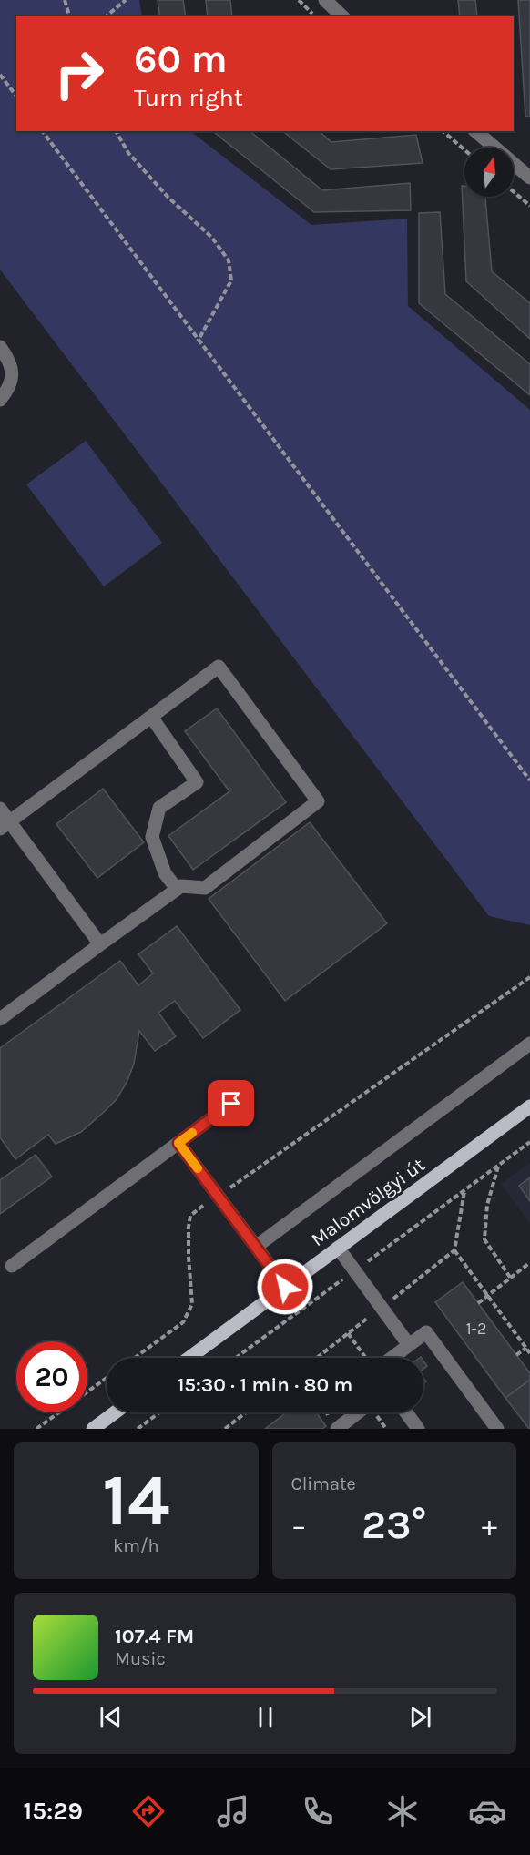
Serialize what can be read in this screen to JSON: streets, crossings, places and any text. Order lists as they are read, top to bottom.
{
  "streets": {
    "main road": ["Malomvölgyi út"]
  },
  "house_numbers": ["1-2"],
  "north": "top",
  "page": {
    "turn": ["60 m", "Turn right"],
    "limit": "20",
    "trip": "15:30 · 1 min · 80 m",
    "tile": [
      ["14", "km/h"],
      "Climate"
    ],
    "heat": ["−", "23°", "+"],
    "song": ["107.4 FM", "Music"],
    "tabs": "15:29"
  }
}
